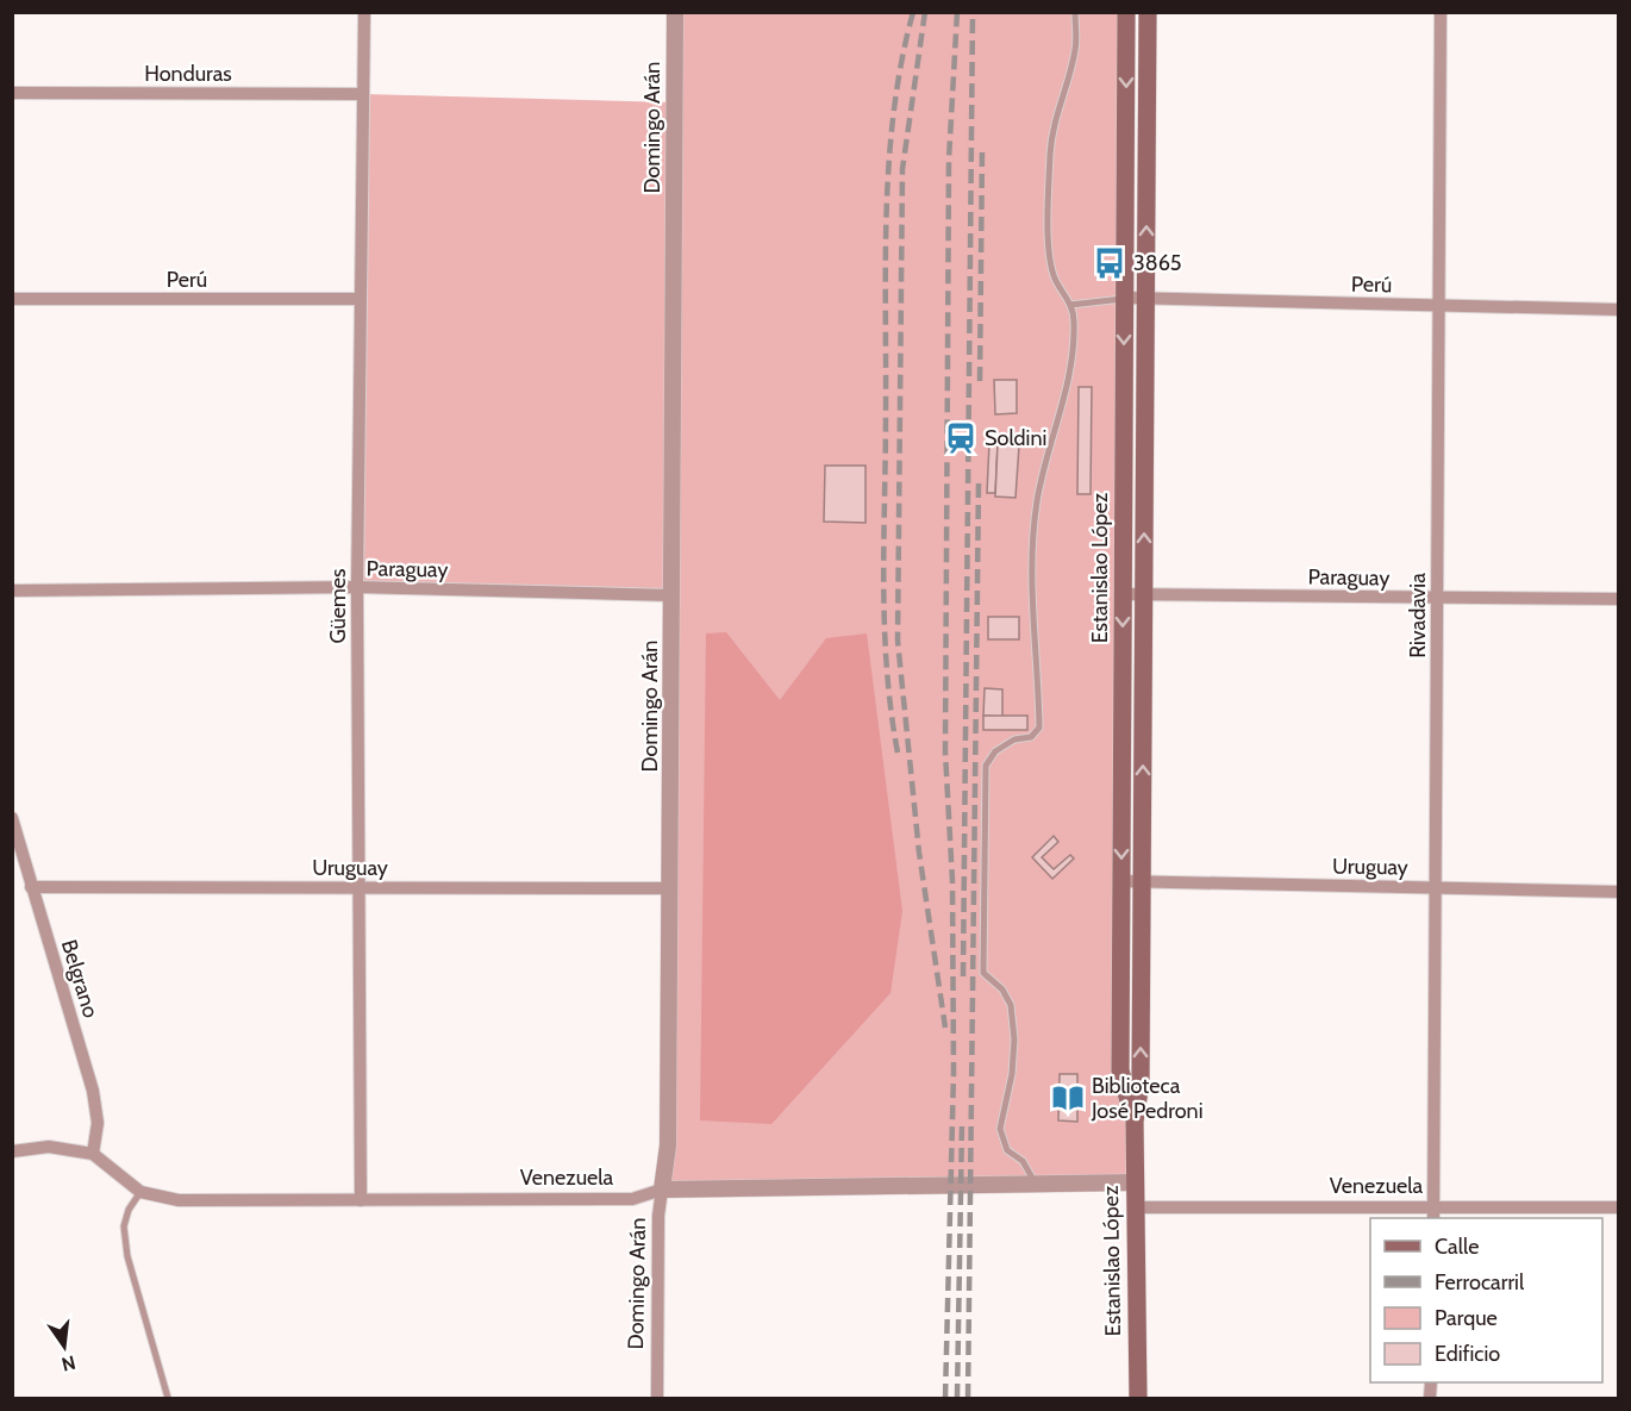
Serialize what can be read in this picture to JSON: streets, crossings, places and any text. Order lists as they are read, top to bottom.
{
  "streets": {
    "main road": ["Estanislao López"],
    "street": [
      "Honduras",
      "Domingo Arán",
      "Perú",
      "Paraguay",
      "Güemes",
      "Rivadavia",
      "Uruguay",
      "Belgrano",
      "Venezuela"
    ]
  },
  "crossings": [
    ["Honduras", "Güemes"],
    ["Domingo Arán", "Paraguay"],
    ["Domingo Arán", "Uruguay"],
    ["Domingo Arán", "Venezuela"],
    ["Perú", "Estanislao López"],
    ["Perú", "Güemes"],
    ["Perú", "Rivadavia"],
    ["Estanislao López", "Paraguay"],
    ["Estanislao López", "Uruguay"],
    ["Estanislao López", "Venezuela"],
    ["Paraguay", "Güemes"],
    ["Paraguay", "Rivadavia"],
    ["Güemes", "Uruguay"],
    ["Güemes", "Venezuela"],
    ["Rivadavia", "Uruguay"],
    ["Rivadavia", "Venezuela"],
    ["Uruguay", "Belgrano"],
    ["Belgrano", "Venezuela"]
  ],
  "places": {
    "bus stop": ["3865"],
    "station": ["Soldini"],
    "library": ["Biblioteca José Pedroni"]
  },
  "legend": [
    "Calle",
    "Ferrocarril",
    "Parque",
    "Edificio"
  ],
  "north": "bottom"
}
